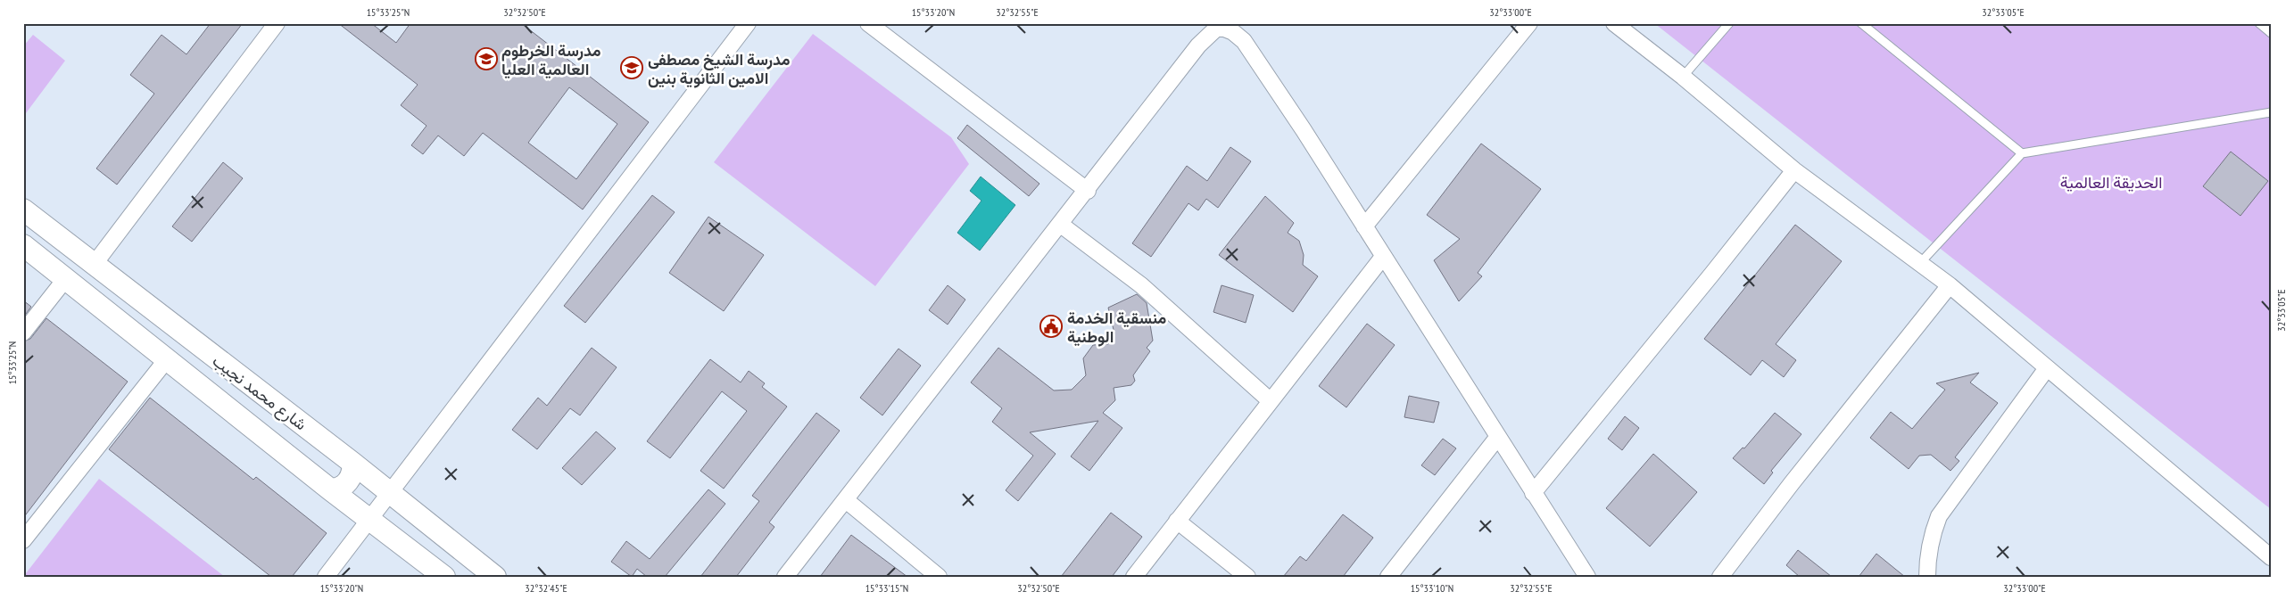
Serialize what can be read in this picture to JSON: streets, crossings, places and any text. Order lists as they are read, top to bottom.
{
  "streets": {
    "main road": ["شارع محمد نجيب"]
  },
  "parks": ["الحديقة العالمية"],
  "places": {
    "school or university": ["مدرسة الخرطوم العالمية العليا", "مدرسة الشيخ مصطفى الامين الثانوية بنين"],
    "public building": ["منسقية الخدمة الوطنية"]
  },
  "coordinates": [
    "15°33'25\"N",
    "32°32'50\"E",
    "15°33'20\"N",
    "32°32'55\"E",
    "32°33'00\"E",
    "32°33'05\"E",
    "32°32'45\"E",
    "15°33'15\"N",
    "15°33'10\"N"
  ]
}
